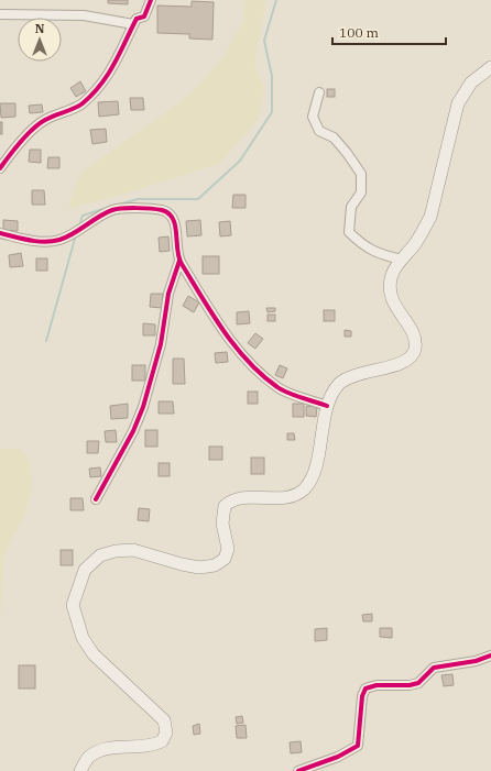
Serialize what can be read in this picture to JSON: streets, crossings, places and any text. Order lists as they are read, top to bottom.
{
  "scale_bar": "100 m",
  "north": "top"
}
